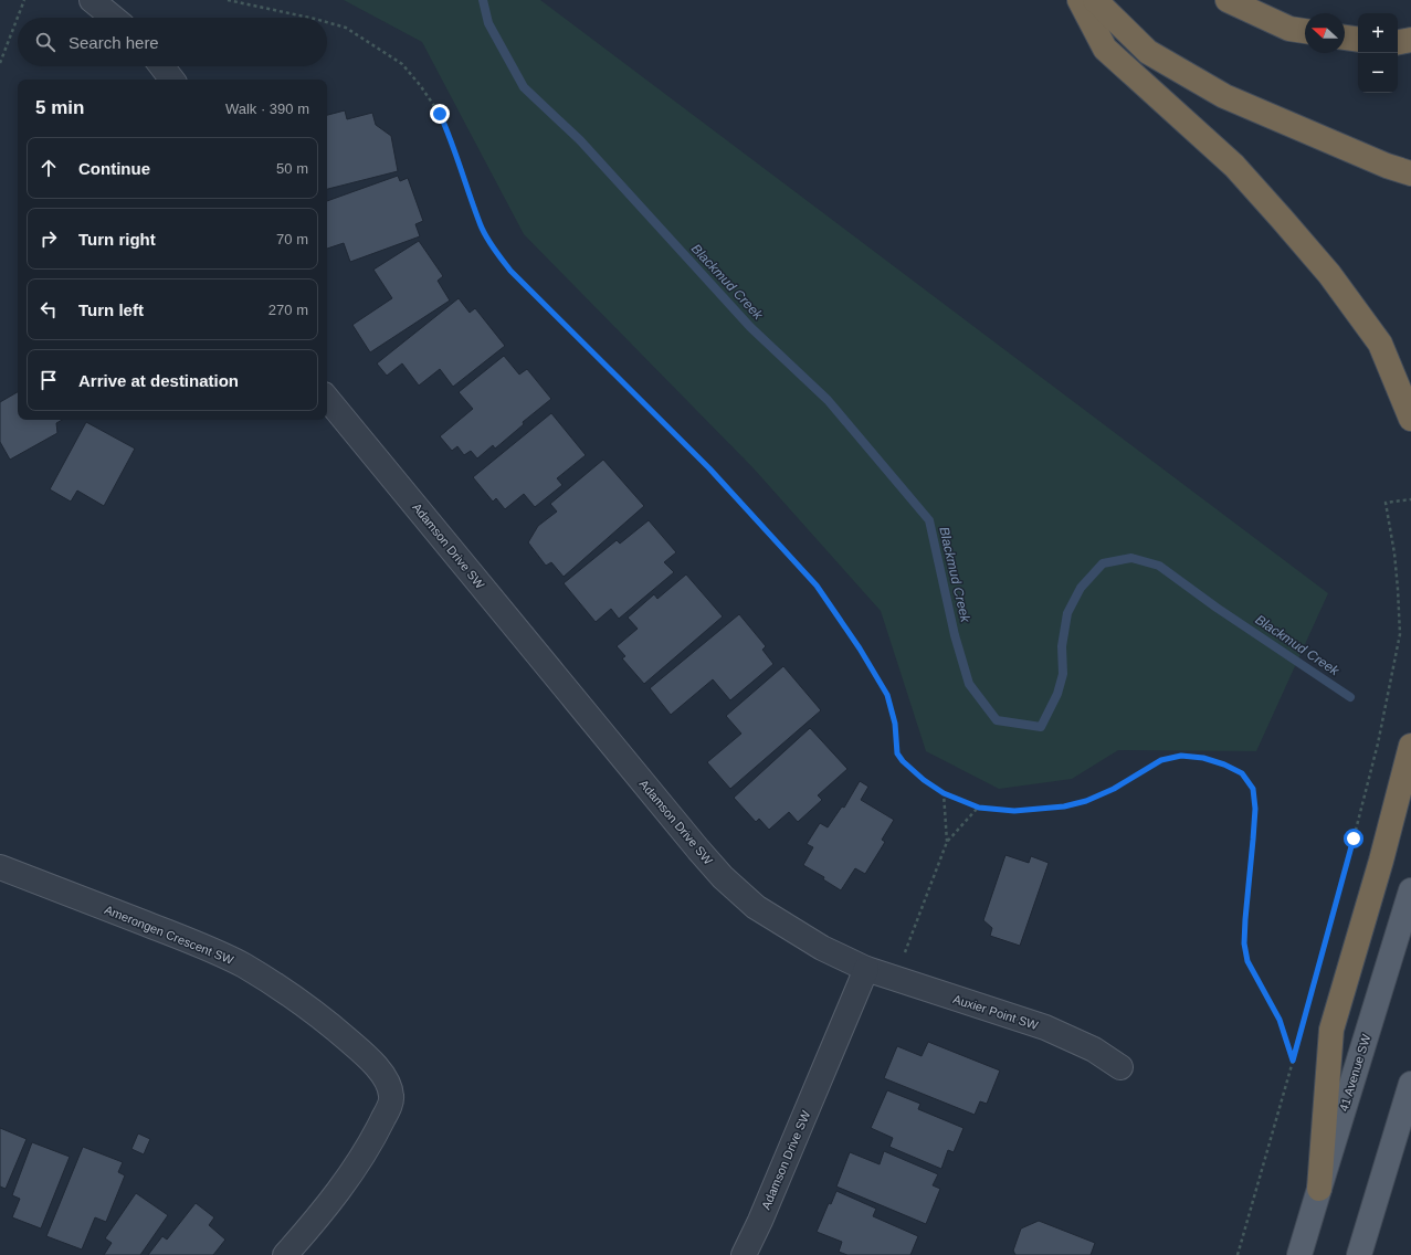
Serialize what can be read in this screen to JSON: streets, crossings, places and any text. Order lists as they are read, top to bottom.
{
  "streets": {
    "main road": ["41 Avenue SW"],
    "street": ["Adamson Drive SW", "Amerongen Crescent SW", "Auxier Point SW"]
  },
  "crossings": [
    ["Adamson Drive SW", "Auxier Point SW"]
  ],
  "water": ["Blackmud Creek"],
  "north": "left",
  "page": {
    "map_buttons": ["+", "−"],
    "search": "Search here",
    "heading": ["5 min", "Walk · 390 m"],
    "list": [
      ["Continue", "50 m"],
      ["Turn right", "70 m"],
      ["Turn left", "270 m"],
      "Arrive at destination"
    ]
  }
}
